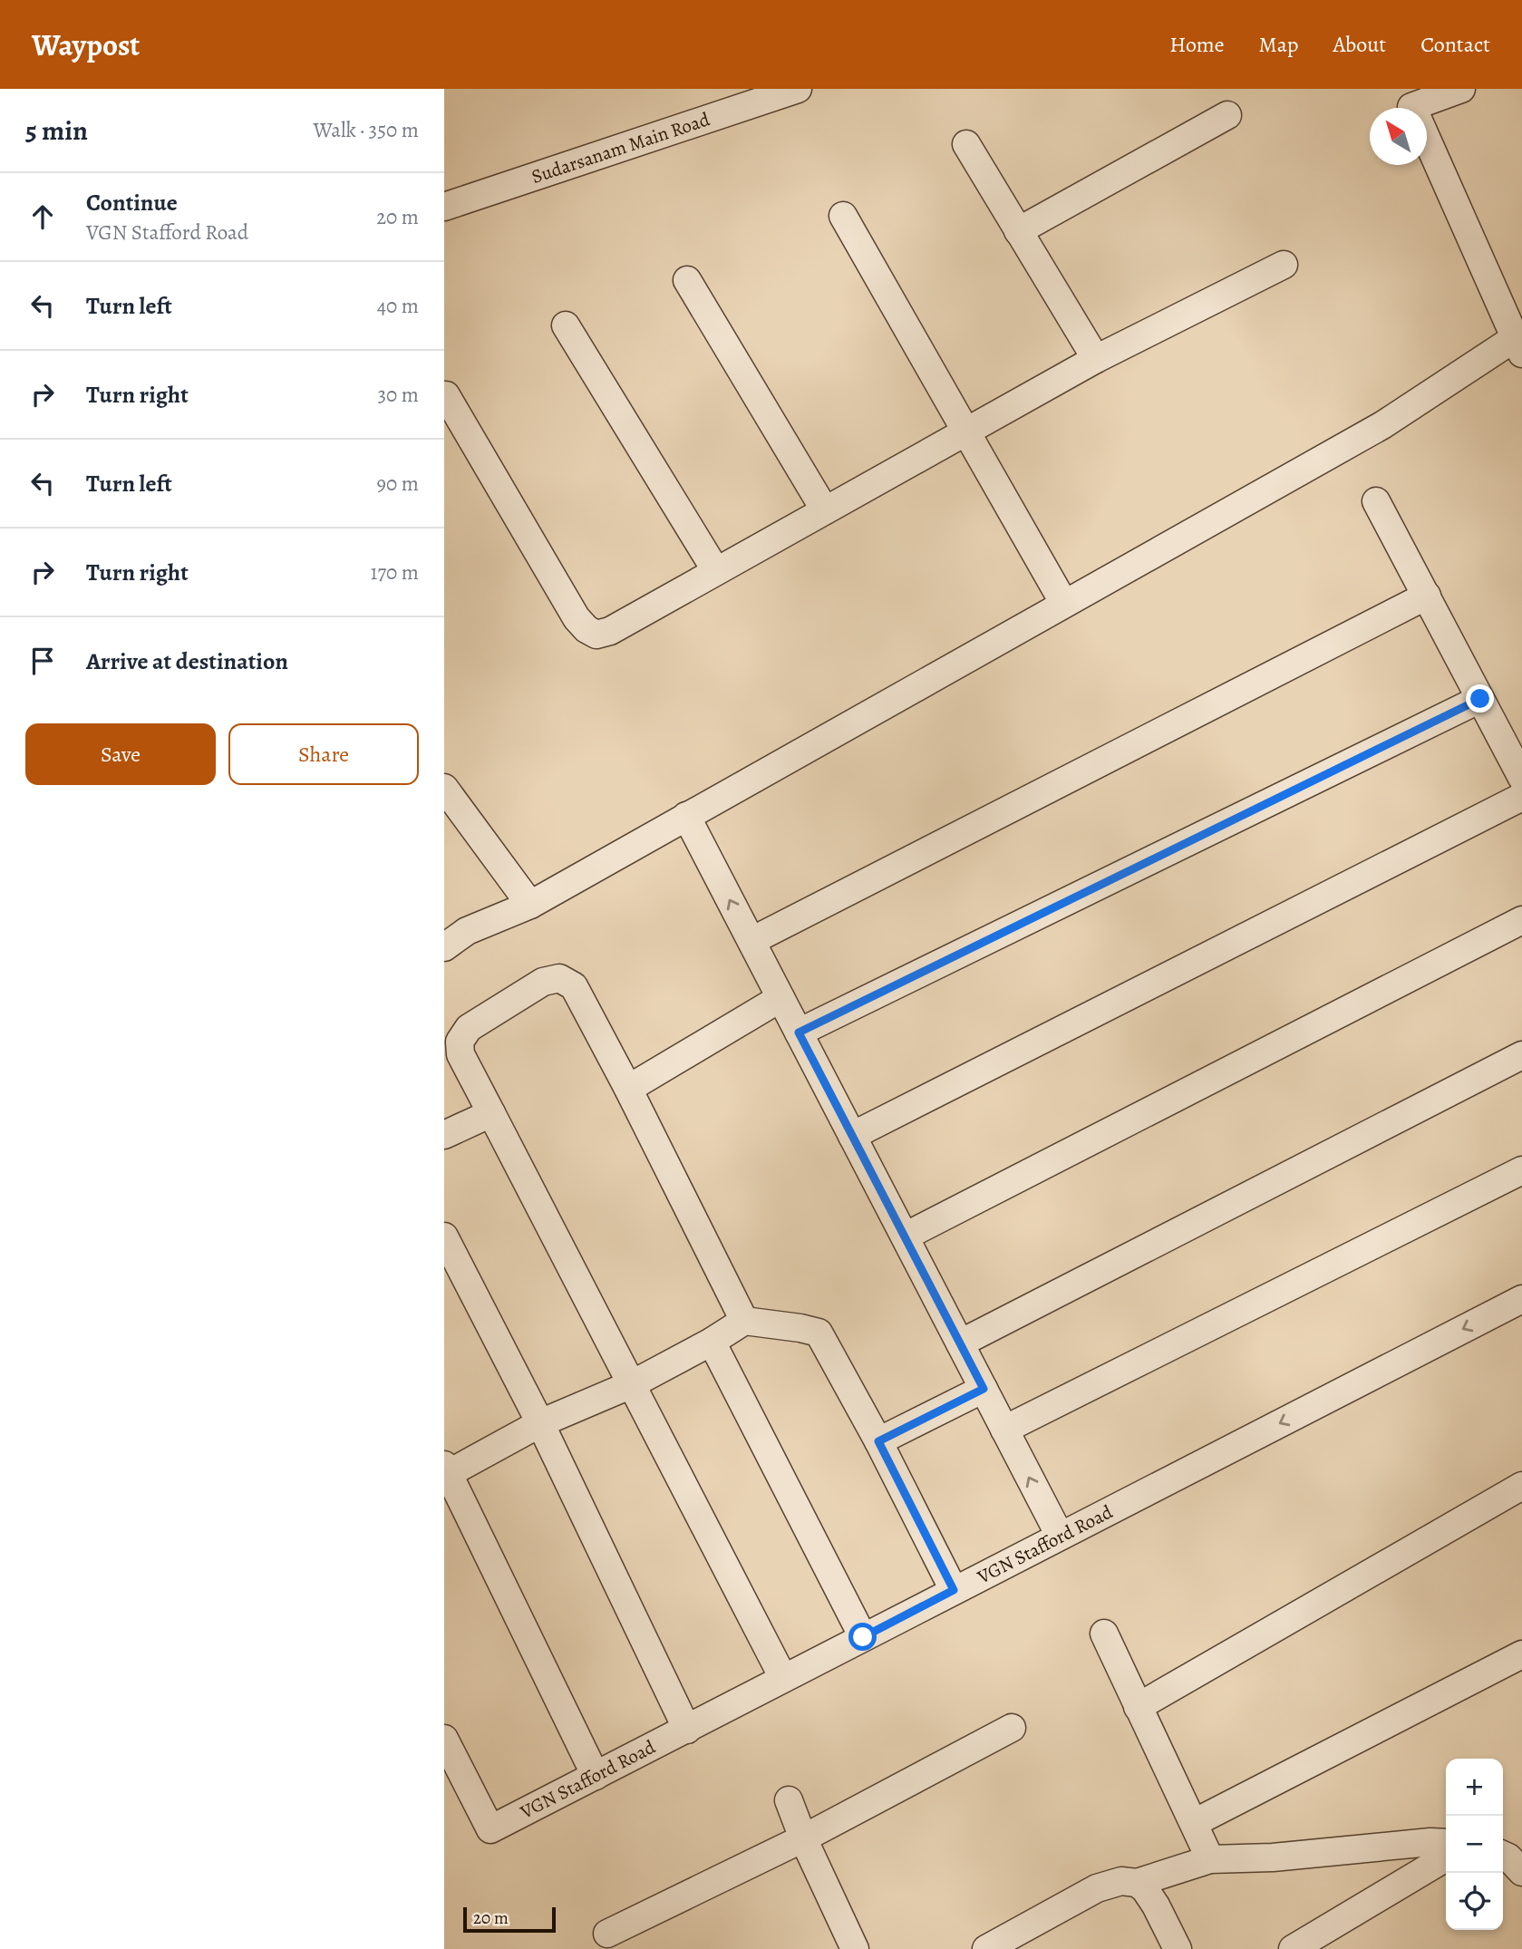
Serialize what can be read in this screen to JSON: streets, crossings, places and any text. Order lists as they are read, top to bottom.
{
  "streets": {
    "street": ["Sudarsanam Main Road", "VGN Stafford Road"]
  },
  "scale_bar": "20 m",
  "north": "top left",
  "page": {
    "header": "Waypost",
    "nav": [
      "Home",
      "Map",
      "About",
      "Contact"
    ],
    "heading": ["5 min", "Walk · 350 m"],
    "list": [
      ["Continue", "VGN Stafford Road", "20 m"],
      ["Turn left", "40 m"],
      ["Turn right", "30 m"],
      ["Turn left", "90 m"],
      ["Turn right", "170 m"],
      "Arrive at destination"
    ],
    "buttons": ["Save", "Share"],
    "map_buttons": ["+", "−"],
    "scale": "20 m"
  }
}
